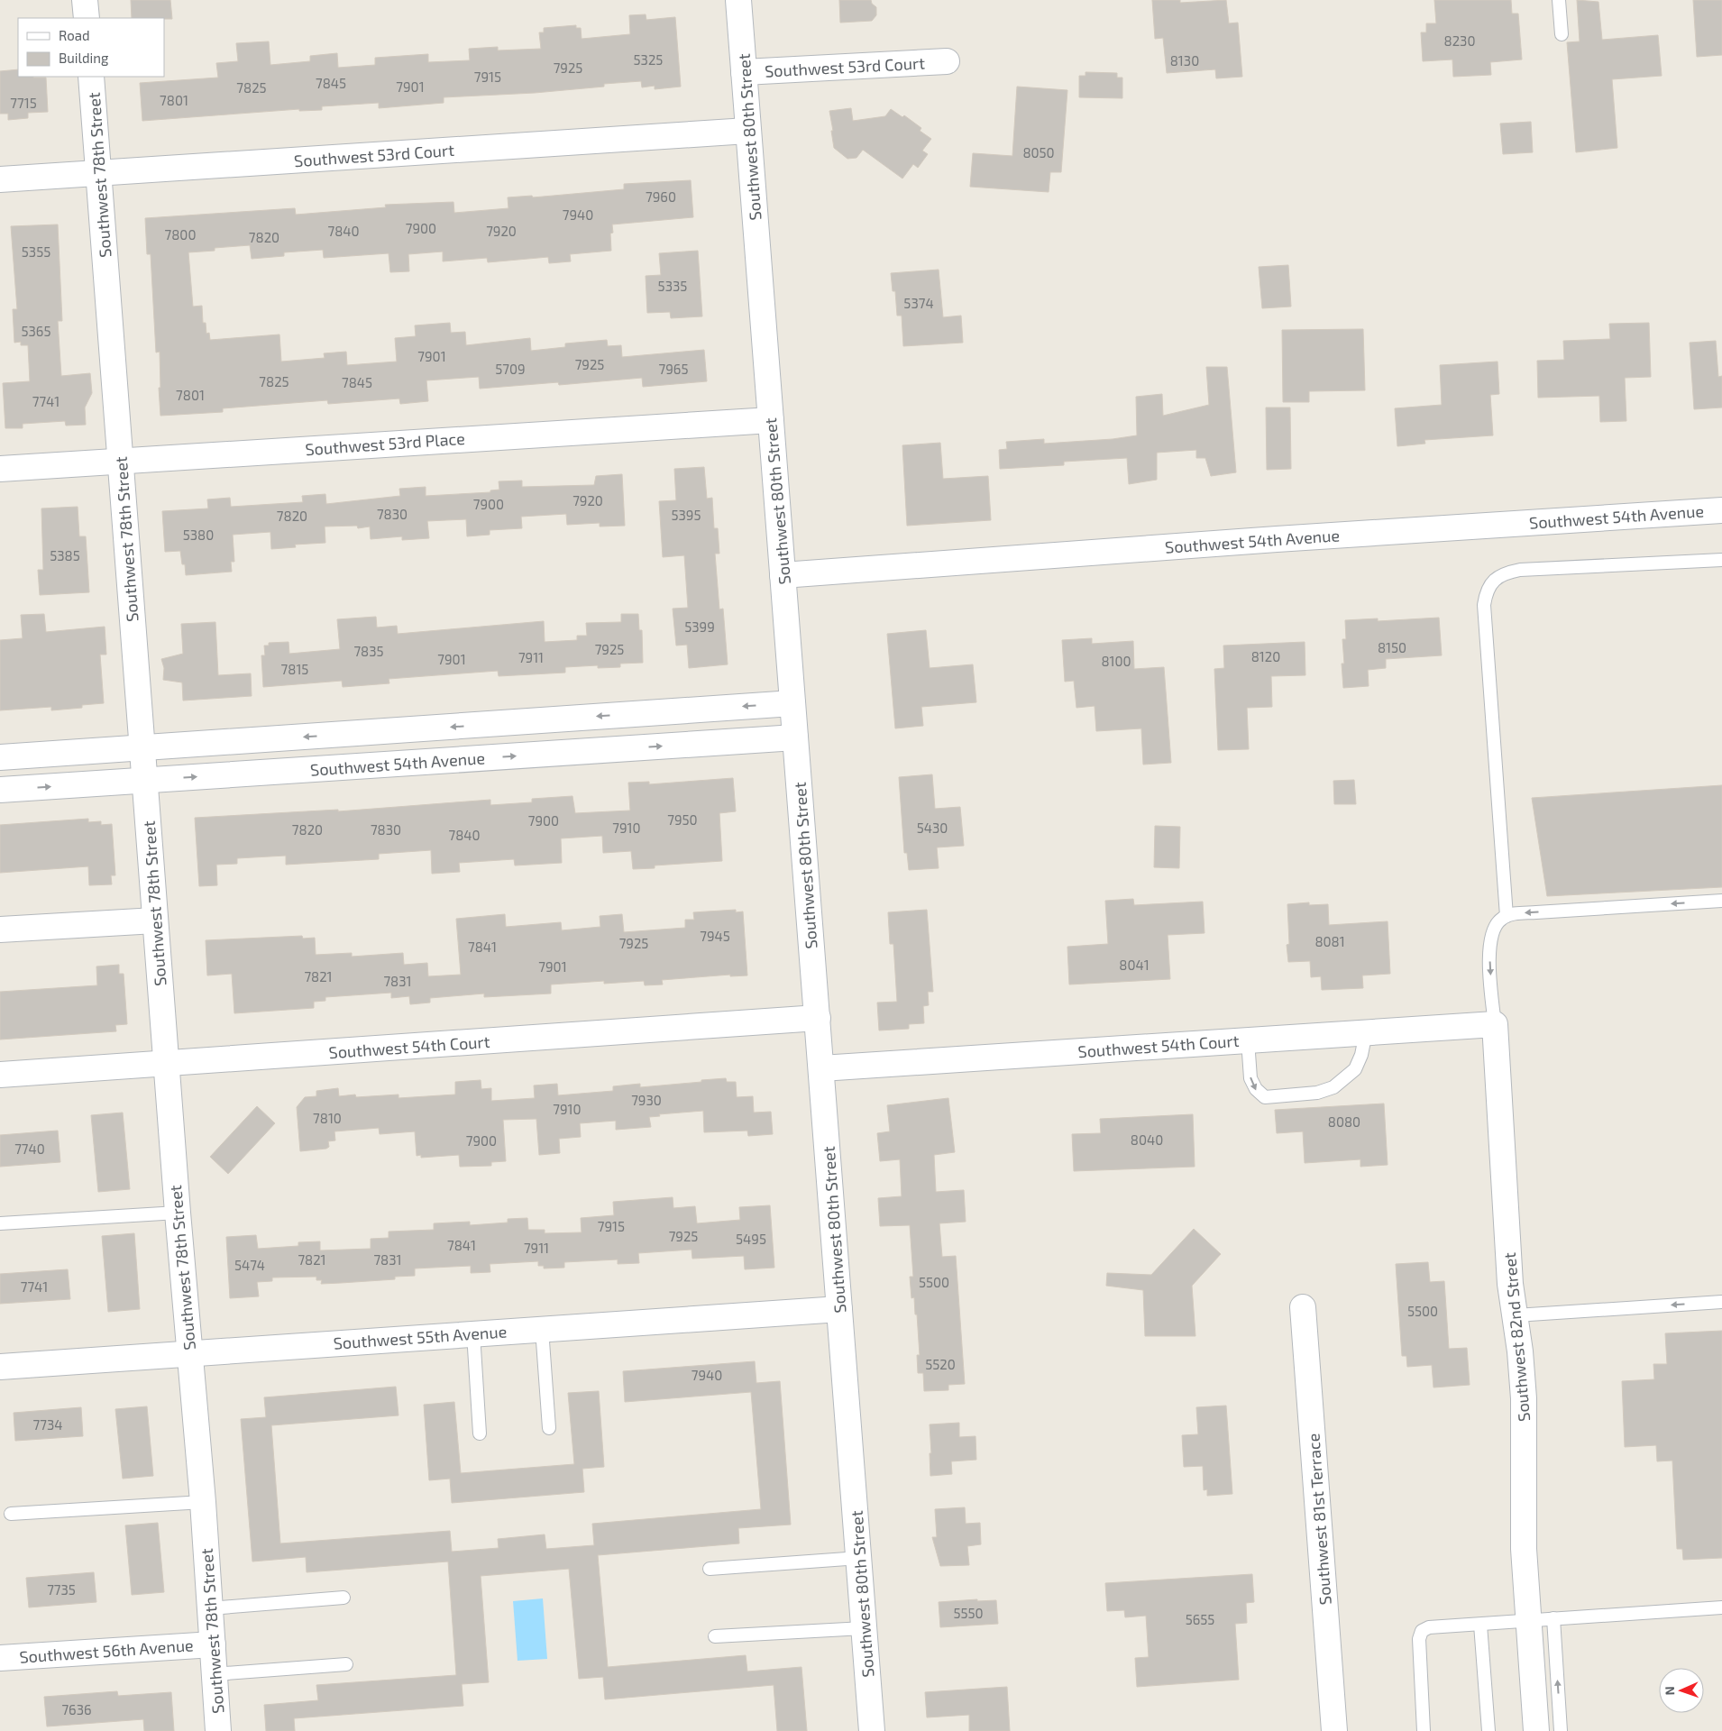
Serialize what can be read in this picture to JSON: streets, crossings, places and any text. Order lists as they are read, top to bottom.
{
  "streets": {
    "street": [
      "Southwest 53rd Court",
      "Southwest 80th Street",
      "Southwest 78th Street",
      "Southwest 53rd Place",
      "Southwest 54th Avenue",
      "Southwest 54th Court",
      "Southwest 55th Avenue",
      "Southwest 82nd Street",
      "Southwest 81st Terrace",
      "Southwest 56th Avenue"
    ]
  },
  "crossings": [
    ["Southwest 53rd Court", "Southwest 80th Street"],
    ["Southwest 53rd Court", "Southwest 78th Street"],
    ["Southwest 80th Street", "Southwest 53rd Place"],
    ["Southwest 80th Street", "Southwest 54th Avenue"],
    ["Southwest 80th Street", "Southwest 54th Court"],
    ["Southwest 80th Street", "Southwest 55th Avenue"],
    ["Southwest 78th Street", "Southwest 53rd Place"],
    ["Southwest 78th Street", "Southwest 54th Avenue"],
    ["Southwest 78th Street", "Southwest 54th Court"],
    ["Southwest 78th Street", "Southwest 55th Avenue"],
    ["Southwest 78th Street", "Southwest 56th Avenue"],
    ["Southwest 54th Court", "Southwest 82nd Street"]
  ],
  "house_numbers": [
    "8230",
    "5325",
    "8130",
    "7925",
    "7915",
    "7845",
    "7901",
    "7825",
    "7801",
    "7715",
    "8050",
    "7960",
    "7940",
    "7900",
    "7840",
    "7920",
    "7800",
    "7820",
    "5355",
    "5335",
    "5374",
    "5365",
    "7901",
    "7925",
    "5709",
    "7965",
    "7825",
    "7845",
    "7801",
    "7741",
    "7920",
    "7900",
    "7830",
    "5395",
    "7820",
    "5380",
    "5385",
    "5399",
    "8150",
    "7925",
    "7835",
    "8120",
    "7911",
    "7901",
    "8100",
    "7815",
    "7950",
    "7900",
    "7910",
    "5430",
    "7820",
    "7830",
    "7840",
    "7945",
    "8081",
    "7925",
    "7841",
    "8041",
    "7901",
    "7821",
    "7831",
    "7930",
    "7910",
    "7810",
    "8080",
    "8040",
    "7900",
    "7740",
    "7915",
    "7925",
    "5495",
    "7841",
    "7911",
    "7821",
    "7831",
    "5474",
    "5500",
    "7741",
    "5500",
    "5520",
    "7940",
    "7734",
    "7735",
    "5550",
    "5655",
    "7636"
  ],
  "legend": ["Road", "Building"],
  "north": "left"
}
